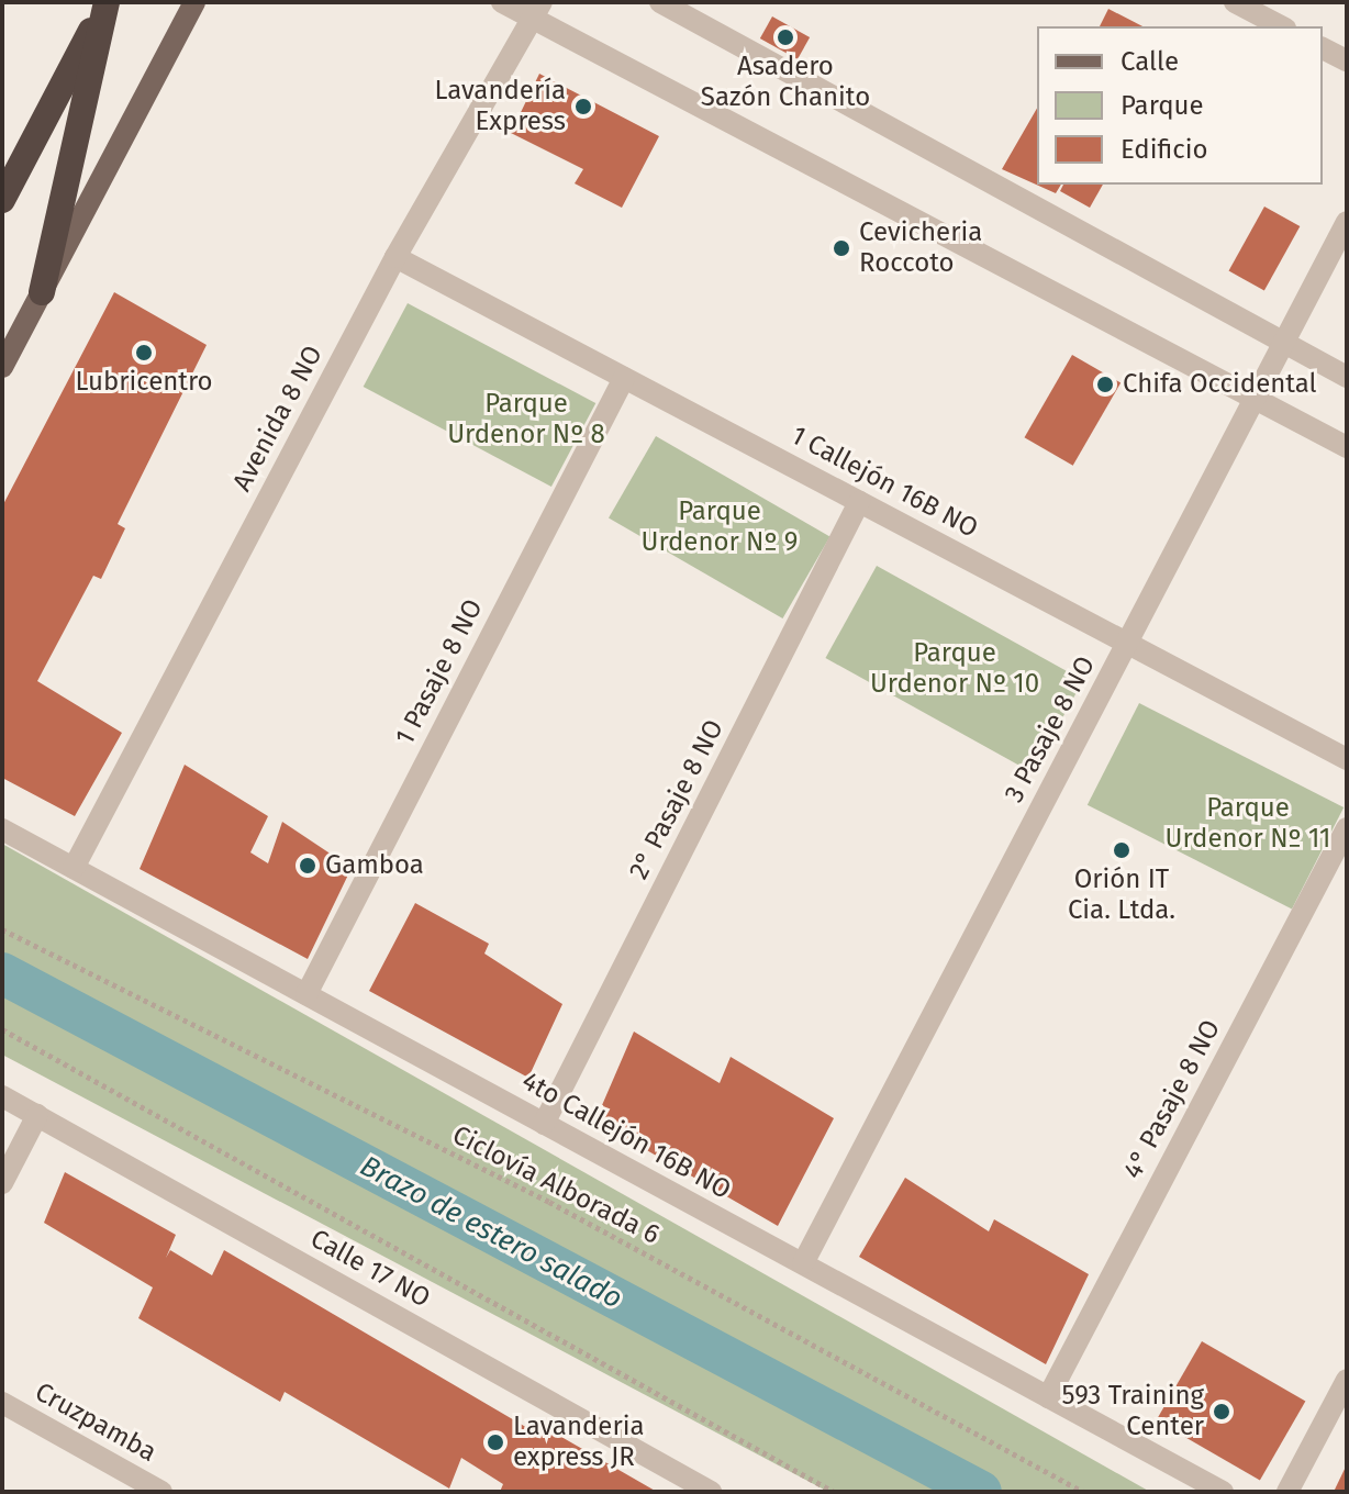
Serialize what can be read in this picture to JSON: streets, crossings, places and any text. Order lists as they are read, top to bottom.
{
  "streets": {
    "street": [
      "Avenida 8 NO",
      "1 Callejón 16B NO",
      "1 Pasaje 8 NO",
      "3 Pasaje 8 NO",
      "2° Pasaje 8 NO",
      "4° Pasaje 8 NO",
      "4to Callejón 16B NO",
      "Calle 17 NO",
      "Cruzpamba"
    ],
    "path": ["Ciclovía Alborada 6"]
  },
  "crossings": [
    ["Avenida 8 NO", "1 Callejón 16B NO"],
    ["Avenida 8 NO", "4to Callejón 16B NO"],
    ["1 Callejón 16B NO", "1 Pasaje 8 NO"],
    ["1 Callejón 16B NO", "3 Pasaje 8 NO"],
    ["1 Callejón 16B NO", "2° Pasaje 8 NO"],
    ["1 Pasaje 8 NO", "4to Callejón 16B NO"],
    ["3 Pasaje 8 NO", "4to Callejón 16B NO"],
    ["2° Pasaje 8 NO", "4to Callejón 16B NO"],
    ["4° Pasaje 8 NO", "4to Callejón 16B NO"]
  ],
  "water": ["Brazo de estero salado"],
  "parks": [
    "Parque Urdenor Nº 8",
    "Parque Urdenor Nº 9",
    "Parque Urdenor Nº 10",
    "Parque Urdenor Nº 11"
  ],
  "places": [
    "Asadero Sazón Chanito",
    "Lavandería Express",
    "Cevicheria Roccoto",
    "Lubricentro",
    "Chifa Occidental",
    "Orión IT Cia. Ltda.",
    "Gamboa",
    "593 Training Center",
    "Lavanderia express JR"
  ],
  "legend": ["Calle", "Parque", "Edificio"]
}
